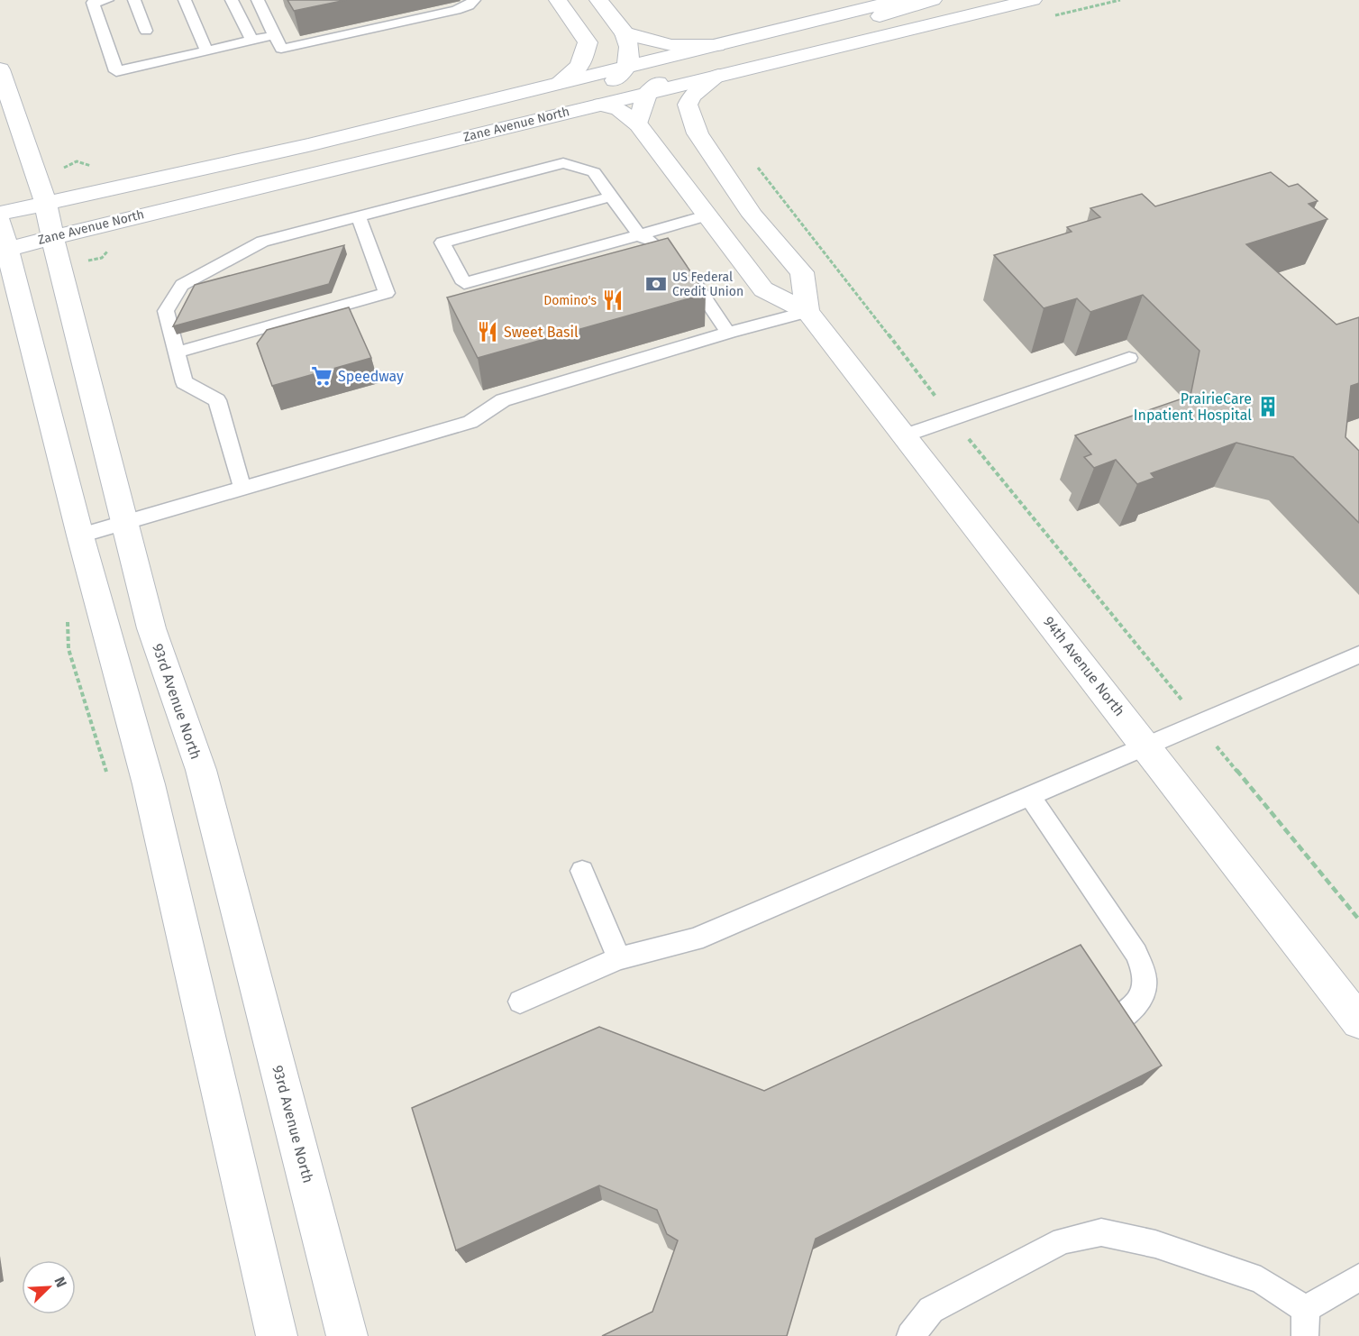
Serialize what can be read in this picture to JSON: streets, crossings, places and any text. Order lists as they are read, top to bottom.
{
  "streets": {
    "street": ["Zane Avenue North", "94th Avenue North", "93rd Avenue North"]
  },
  "crossings": [
    ["Zane Avenue North", "93rd Avenue North"]
  ],
  "places": {
    "bank": ["US Federal Credit Union"],
    "restaurant": ["Domino's", "Sweet Basil"],
    "supermarket": ["Speedway"],
    "building": ["PrairieCare Inpatient Hospital"]
  },
  "north": "top right"
}
